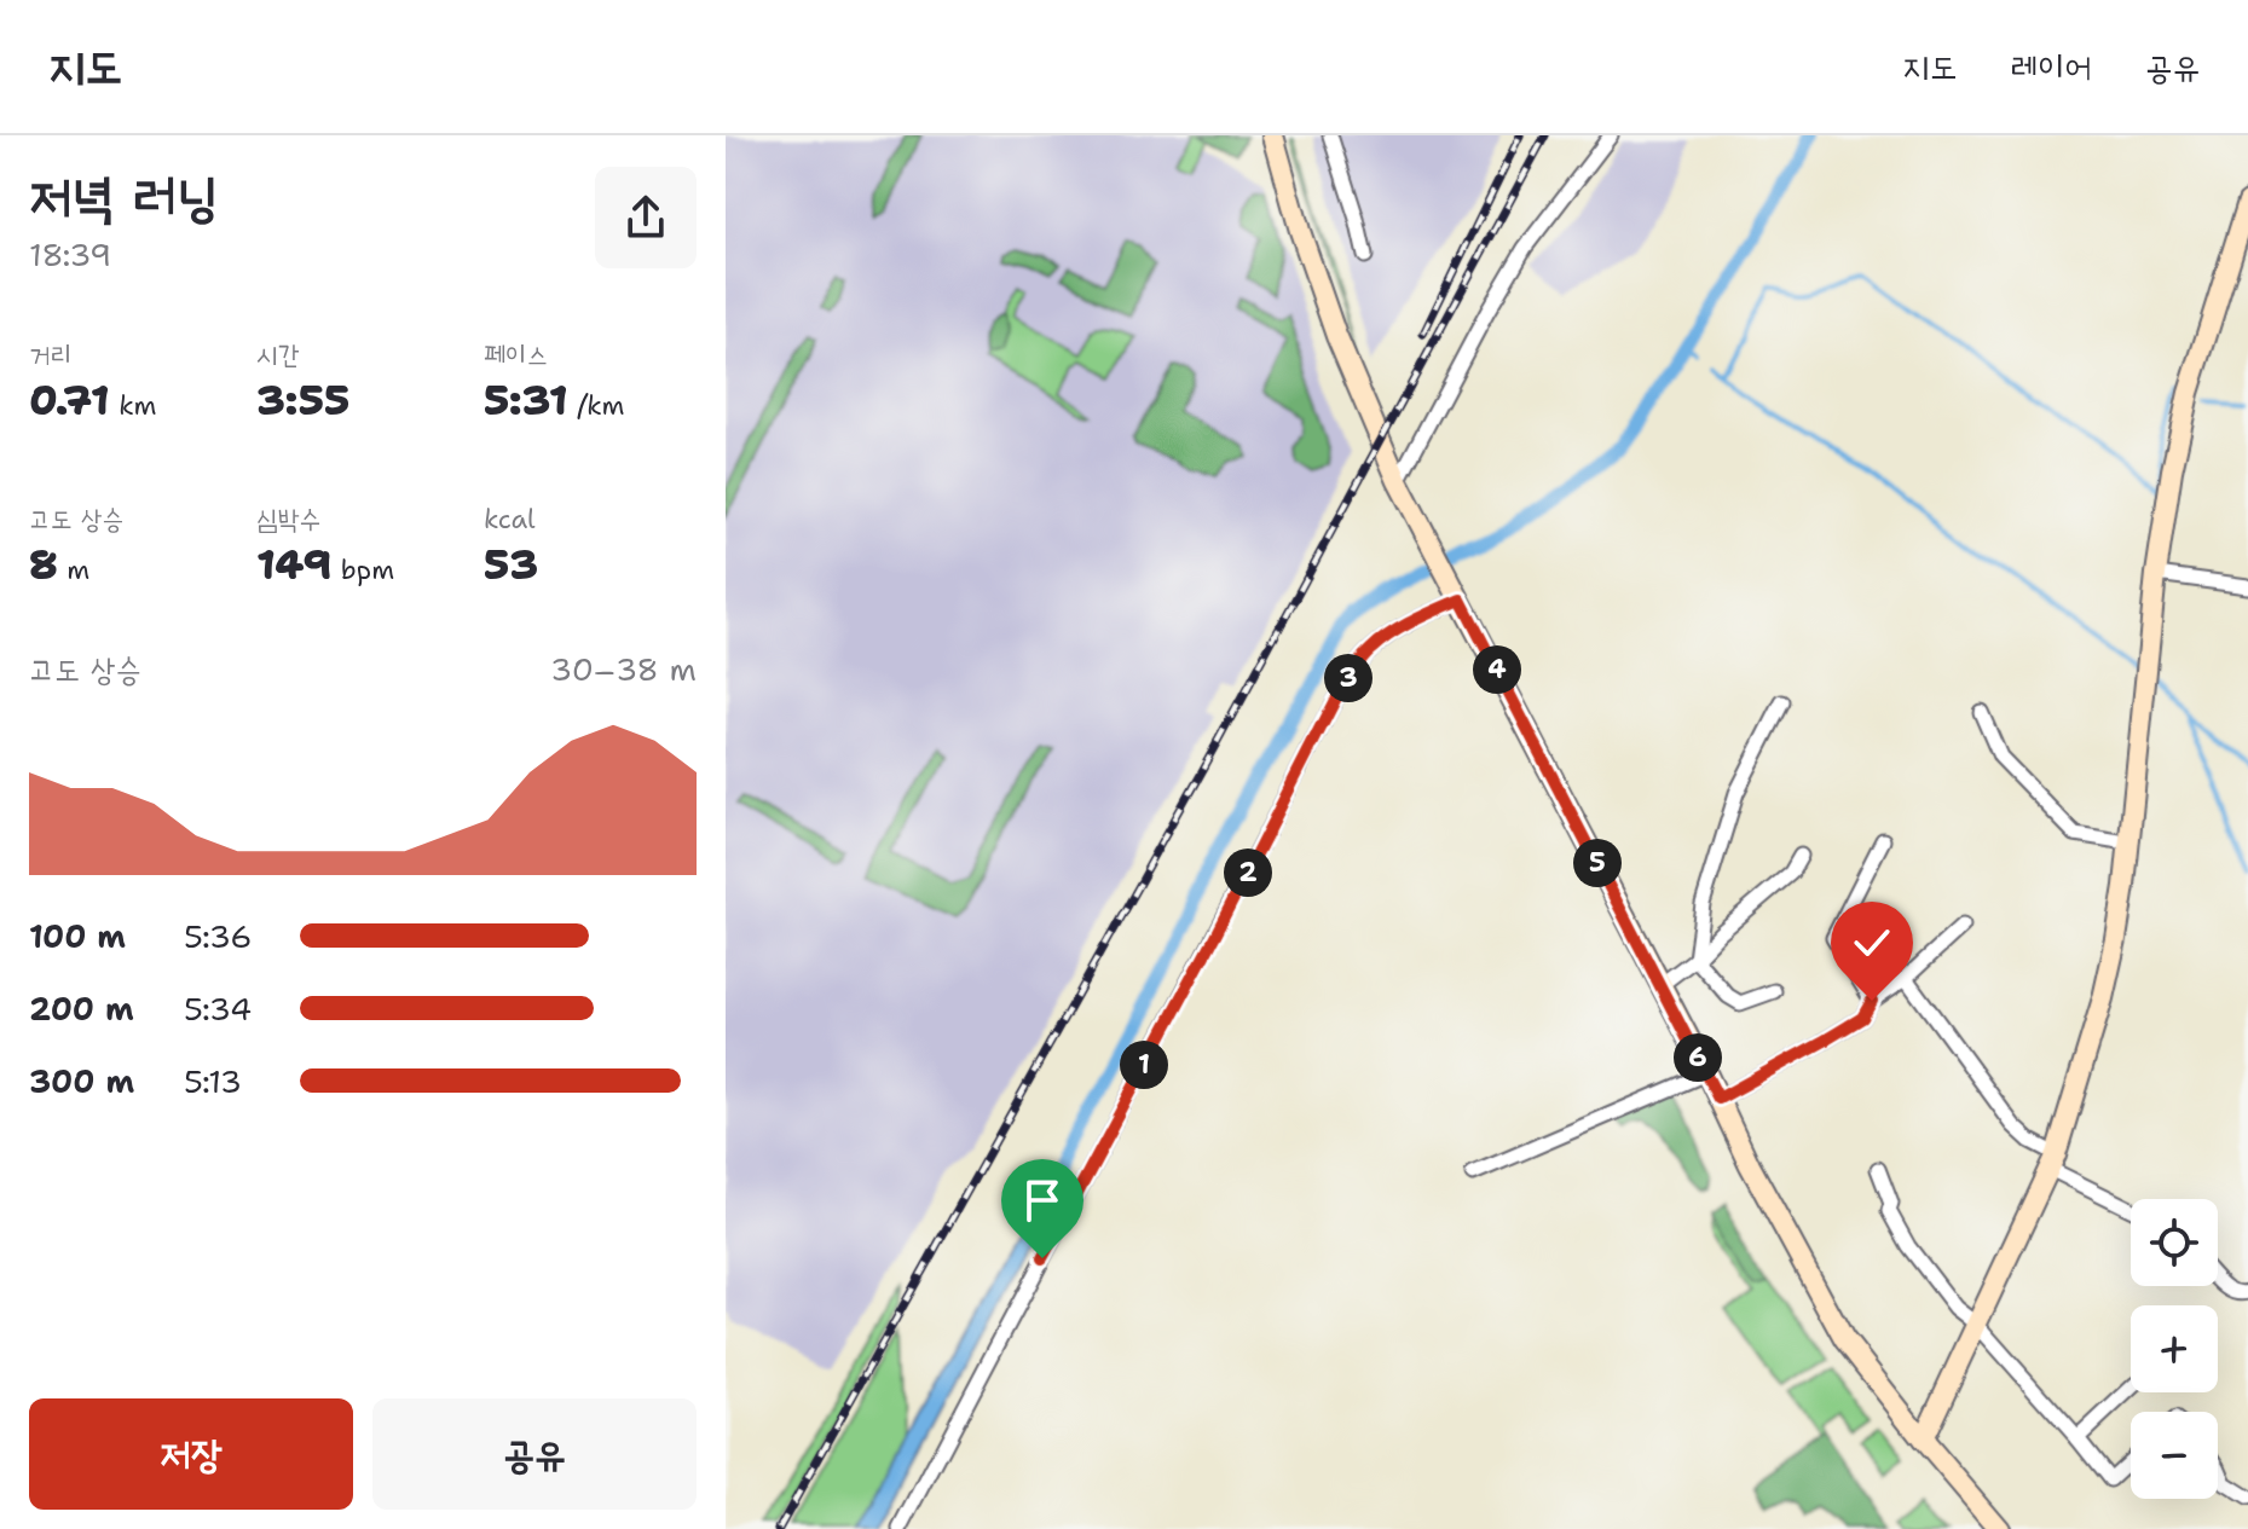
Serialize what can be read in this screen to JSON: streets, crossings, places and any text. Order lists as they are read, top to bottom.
{
  "page": {
    "header": "지도",
    "nav": ["지도", "레이어", "공유"],
    "heading": ["저녁 러닝", "18:39"],
    "stats": [
      ["거리", "0.71 km"],
      ["시간", "3:55"],
      ["페이스", "5:31 /km"],
      ["고도 상승", "8 m"],
      ["심박수", "149 bpm"],
      ["kcal", "53"]
    ],
    "chart": ["고도 상승", "30–38 m"],
    "pins": [
      "4",
      "3",
      "5",
      "2",
      "6",
      "1"
    ],
    "list": [
      {
        "name": "100 m",
        "note": "5:36"
      },
      {
        "name": "200 m",
        "note": "5:34"
      },
      {
        "name": "300 m",
        "note": "5:13"
      }
    ],
    "map_buttons": ["+", "−"],
    "buttons": ["저장", "공유"]
  }
}
